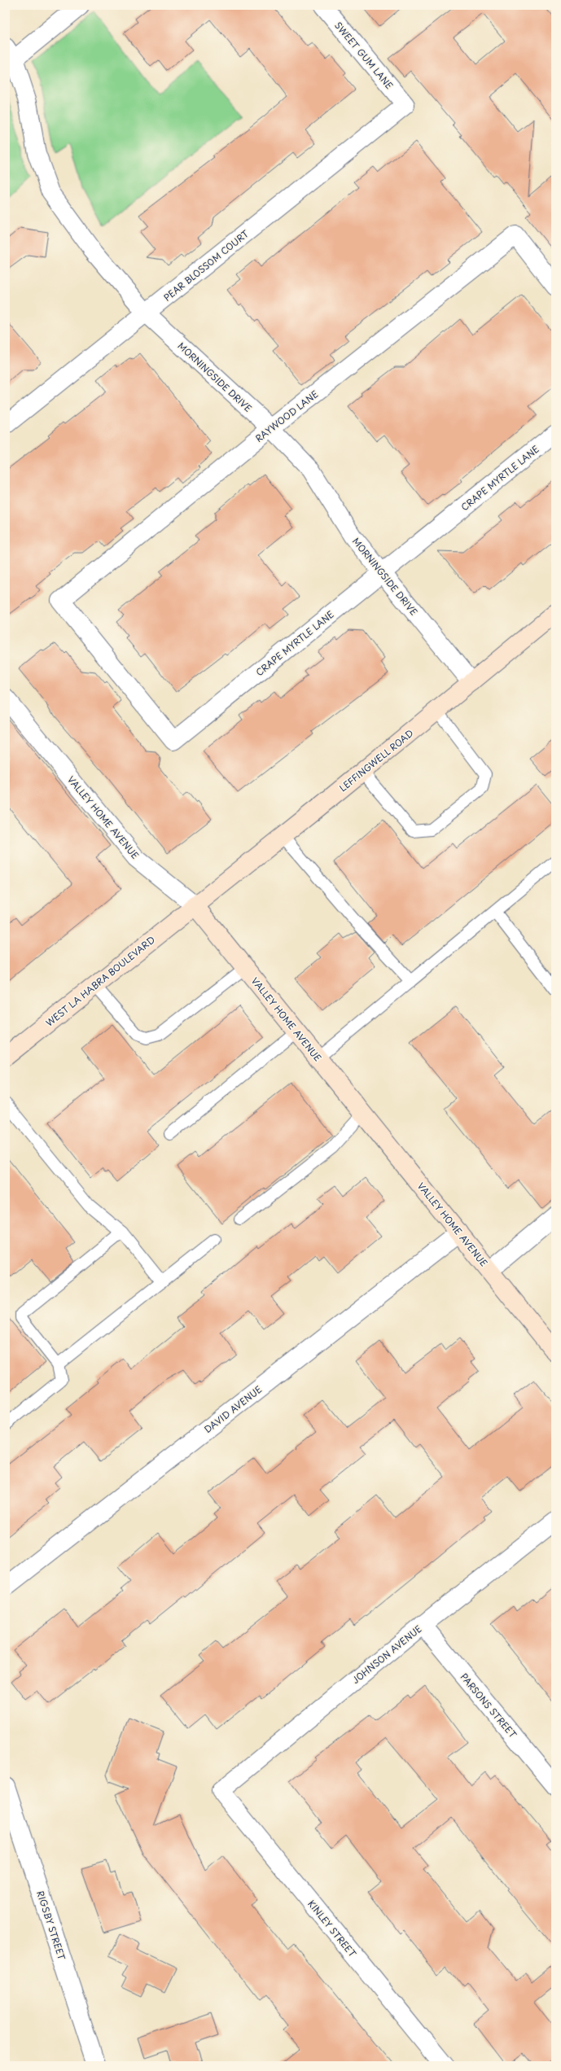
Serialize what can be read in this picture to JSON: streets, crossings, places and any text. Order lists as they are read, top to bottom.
{
  "streets": {
    "main road": ["LEFFINGWELL ROAD", "VALLEY HOME AVENUE", "WEST LA HABRA BOULEVARD"],
    "street": [
      "SWEET GUM LANE",
      "PEAR BLOSSOM COURT",
      "MORNINGSIDE DRIVE",
      "RAYWOOD LANE",
      "CRAPE MYRTLE LANE",
      "DAVID AVENUE",
      "JOHNSON AVENUE",
      "PARSONS STREET",
      "RIGSBY STREET",
      "KINLEY STREET"
    ]
  },
  "crossings": [
    ["SWEET GUM LANE", "PEAR BLOSSOM COURT"],
    ["PEAR BLOSSOM COURT", "MORNINGSIDE DRIVE"],
    ["MORNINGSIDE DRIVE", "RAYWOOD LANE"],
    ["MORNINGSIDE DRIVE", "CRAPE MYRTLE LANE"],
    ["MORNINGSIDE DRIVE", "LEFFINGWELL ROAD"],
    ["RAYWOOD LANE", "CRAPE MYRTLE LANE"],
    ["LEFFINGWELL ROAD", "VALLEY HOME AVENUE"],
    ["LEFFINGWELL ROAD", "WEST LA HABRA BOULEVARD"],
    ["VALLEY HOME AVENUE", "WEST LA HABRA BOULEVARD"],
    ["VALLEY HOME AVENUE", "DAVID AVENUE"],
    ["JOHNSON AVENUE", "PARSONS STREET"],
    ["JOHNSON AVENUE", "KINLEY STREET"]
  ]
}
